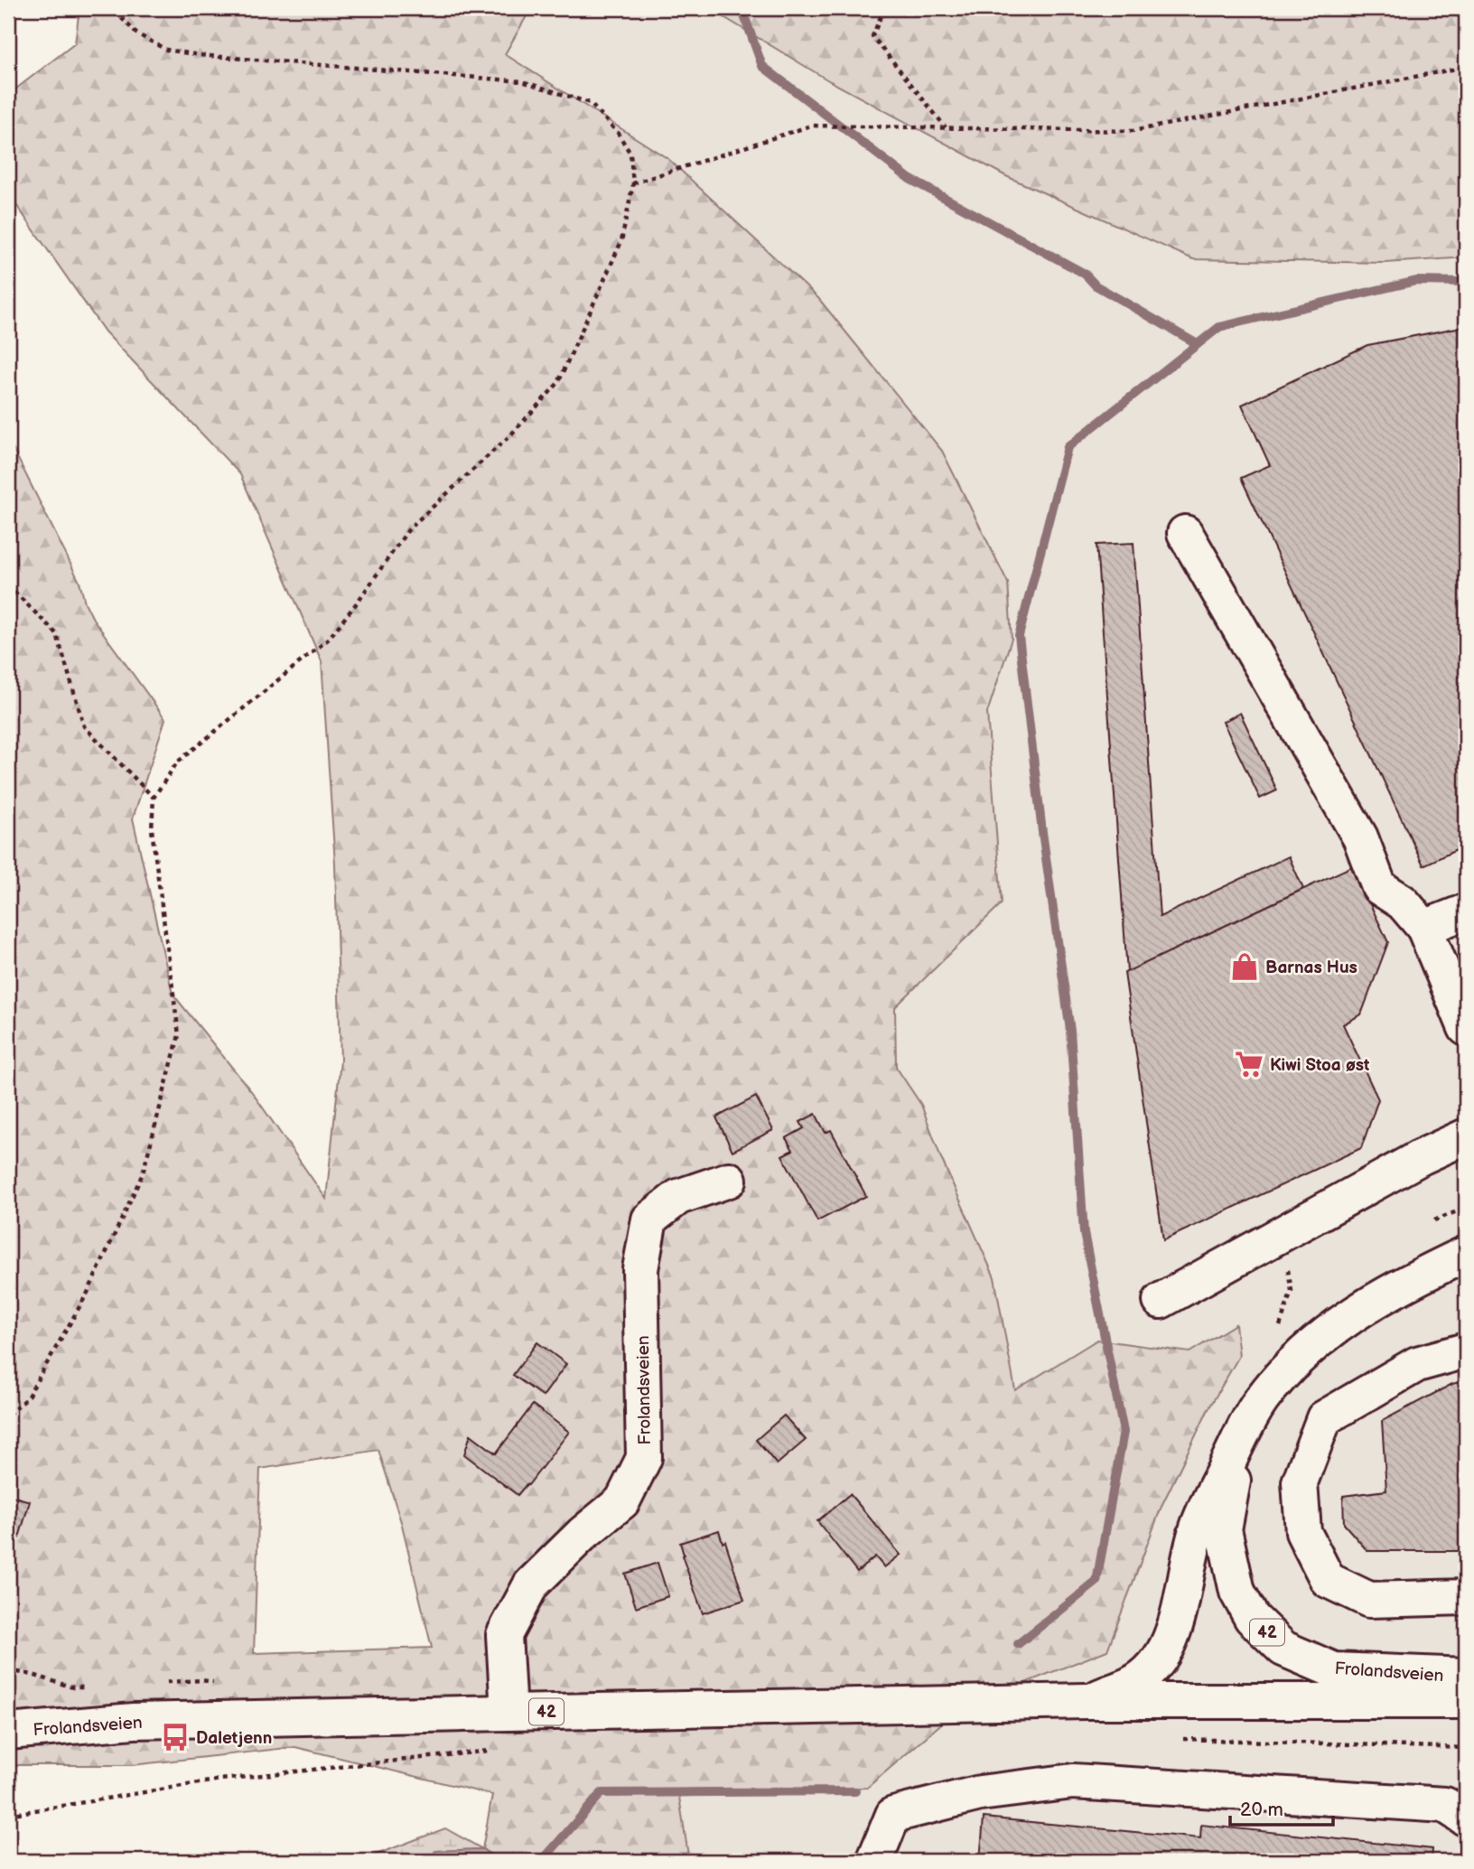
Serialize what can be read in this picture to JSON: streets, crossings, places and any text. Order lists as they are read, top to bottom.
{
  "streets": {
    "main road": ["Frolandsveien", "42"]
  },
  "places": {
    "shop": ["Barnas Hus"],
    "supermarket": ["Kiwi Stoa øst"],
    "bus stop": ["Daletjenn"]
  },
  "scale_bar": "20 m"
}
